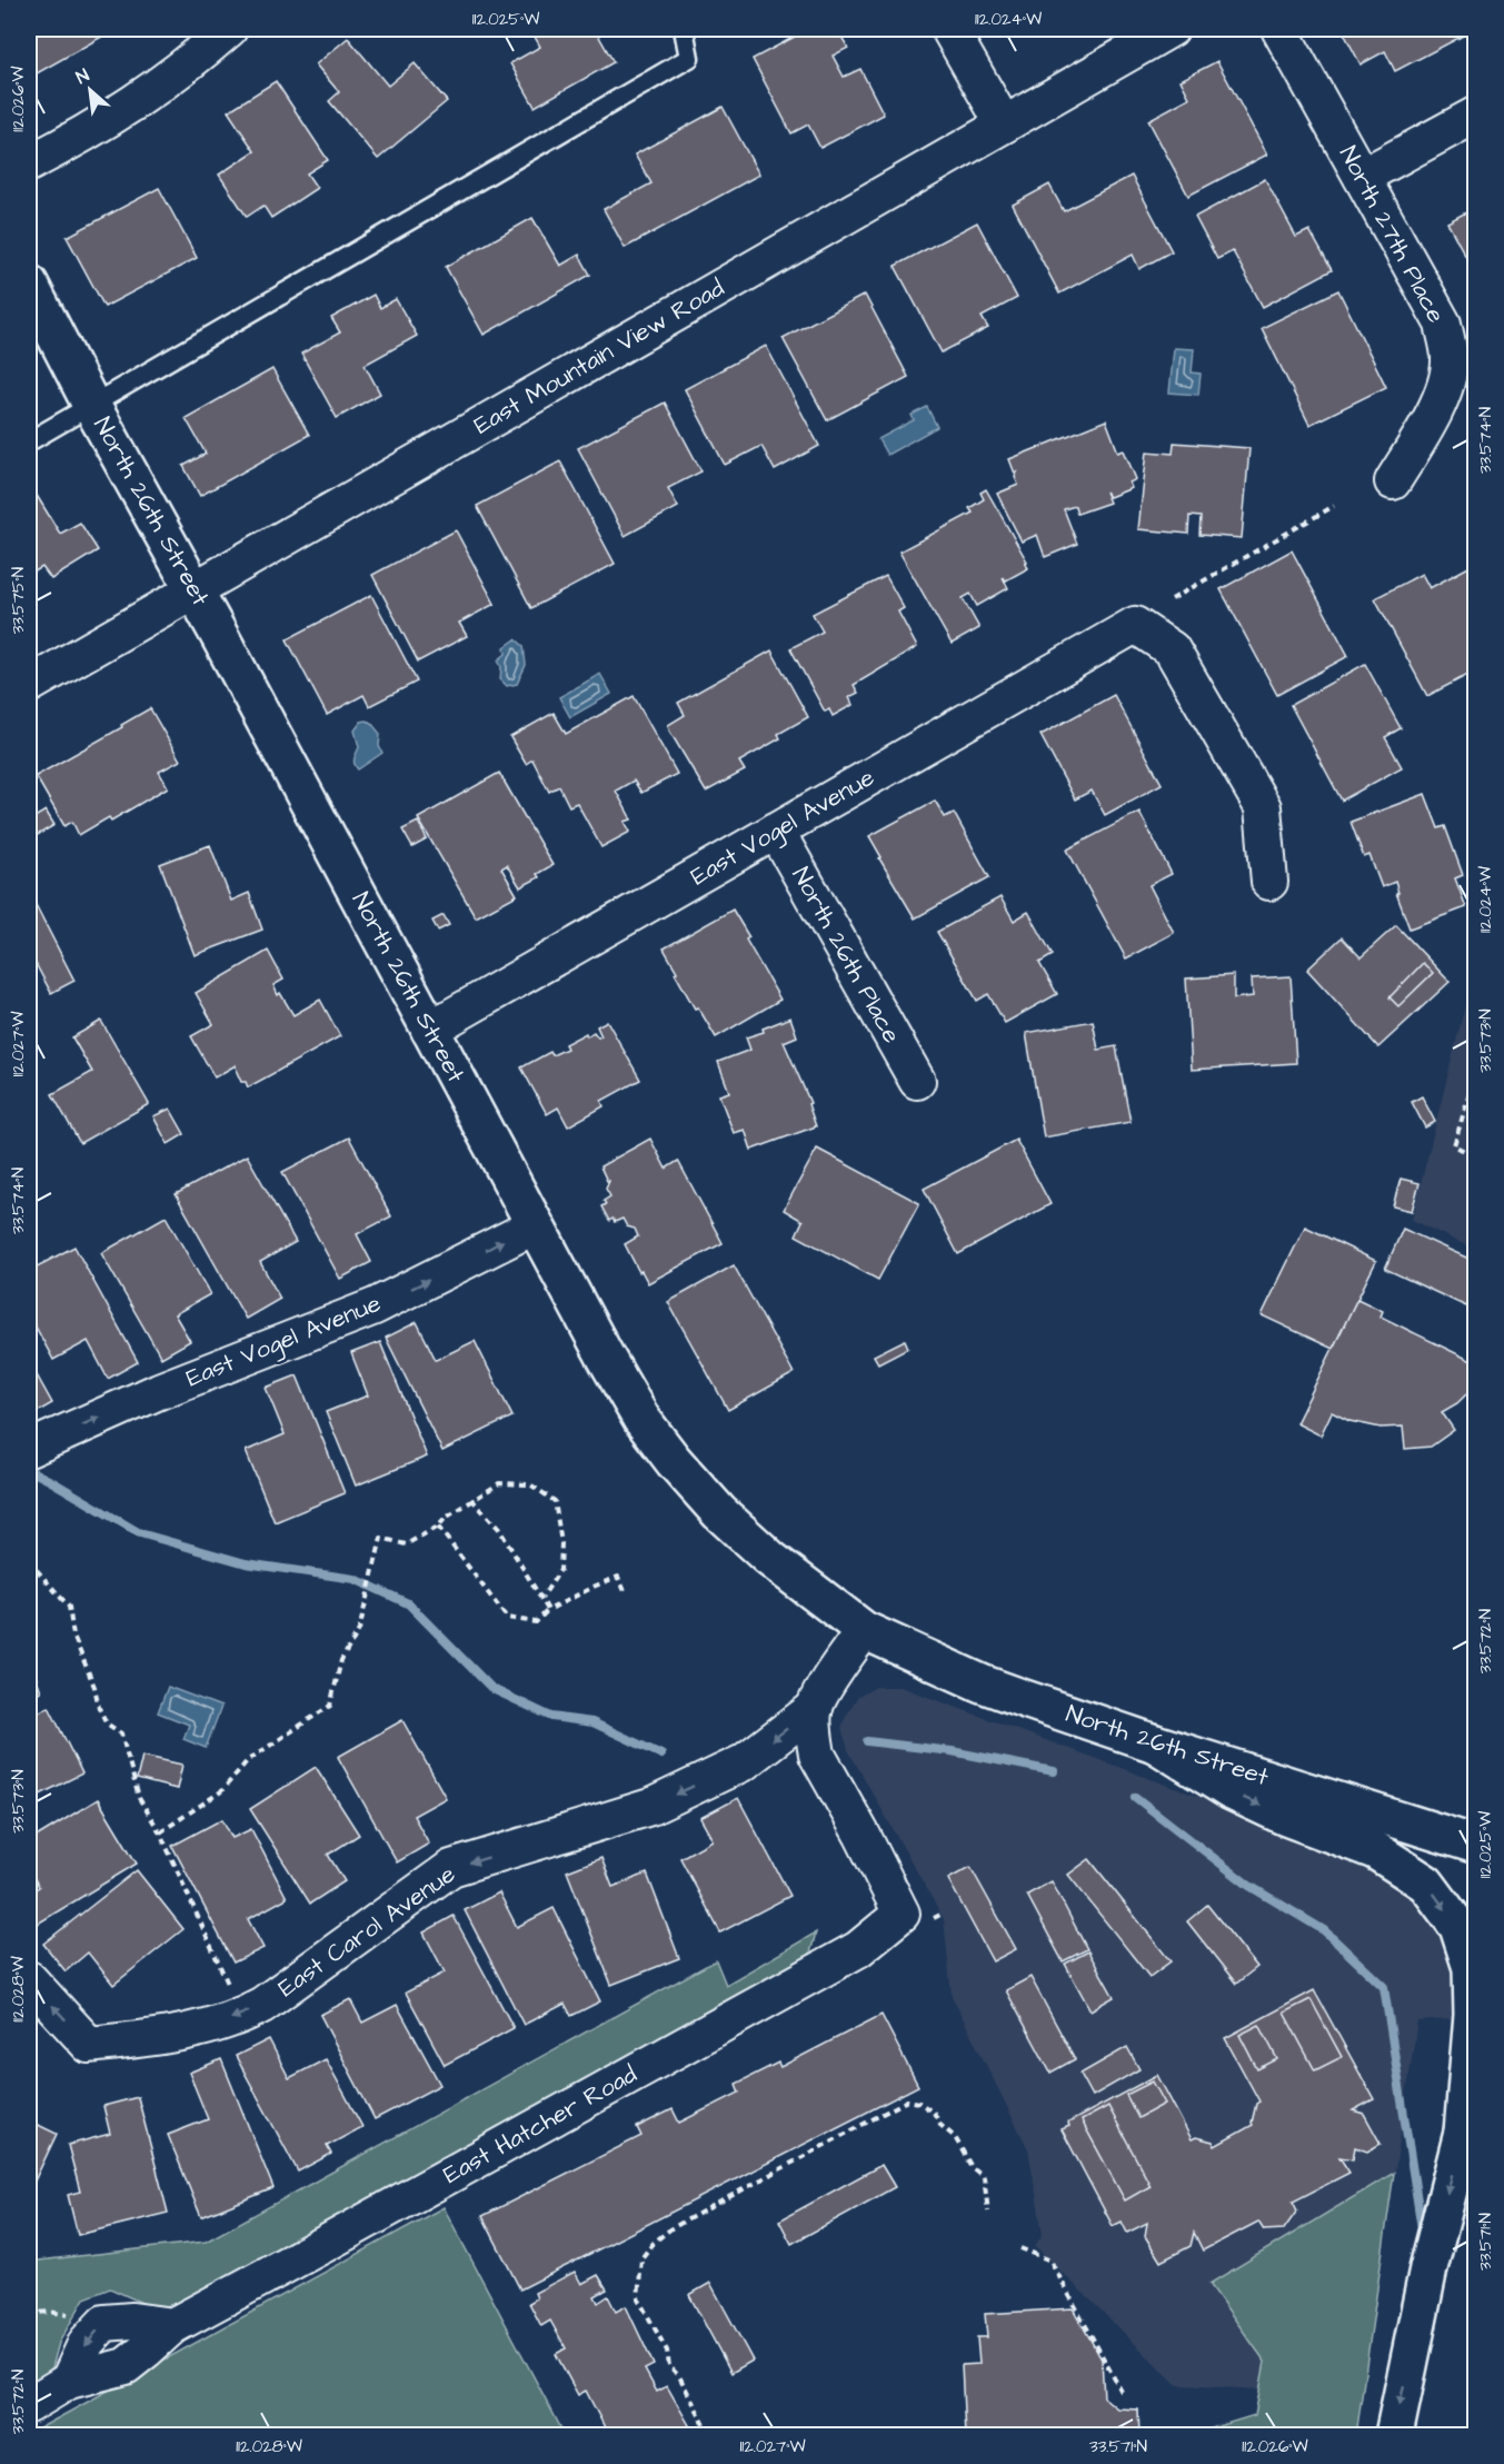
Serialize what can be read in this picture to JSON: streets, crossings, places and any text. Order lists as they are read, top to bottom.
{
  "streets": {
    "main road": ["North 26th Street"],
    "street": [
      "North 27th Place",
      "East Mountain View Road",
      "East Vogel Avenue",
      "North 26th Place",
      "East Carol Avenue",
      "East Hatcher Road"
    ]
  },
  "crossings": [
    ["East Mountain View Road", "North 26th Street"],
    ["North 26th Street", "East Vogel Avenue"],
    ["East Vogel Avenue", "North 26th Place"],
    ["East Carol Avenue", "East Hatcher Road"]
  ],
  "one_way": ["East Carol Avenue"],
  "north": "top left",
  "coordinates": [
    "112.025°W",
    "112.024°W",
    "112.026°W",
    "33.574°N",
    "33.575°N",
    "33.573°N",
    "112.027°W",
    "33.572°N",
    "112.028°W",
    "33.571°N"
  ]
}
